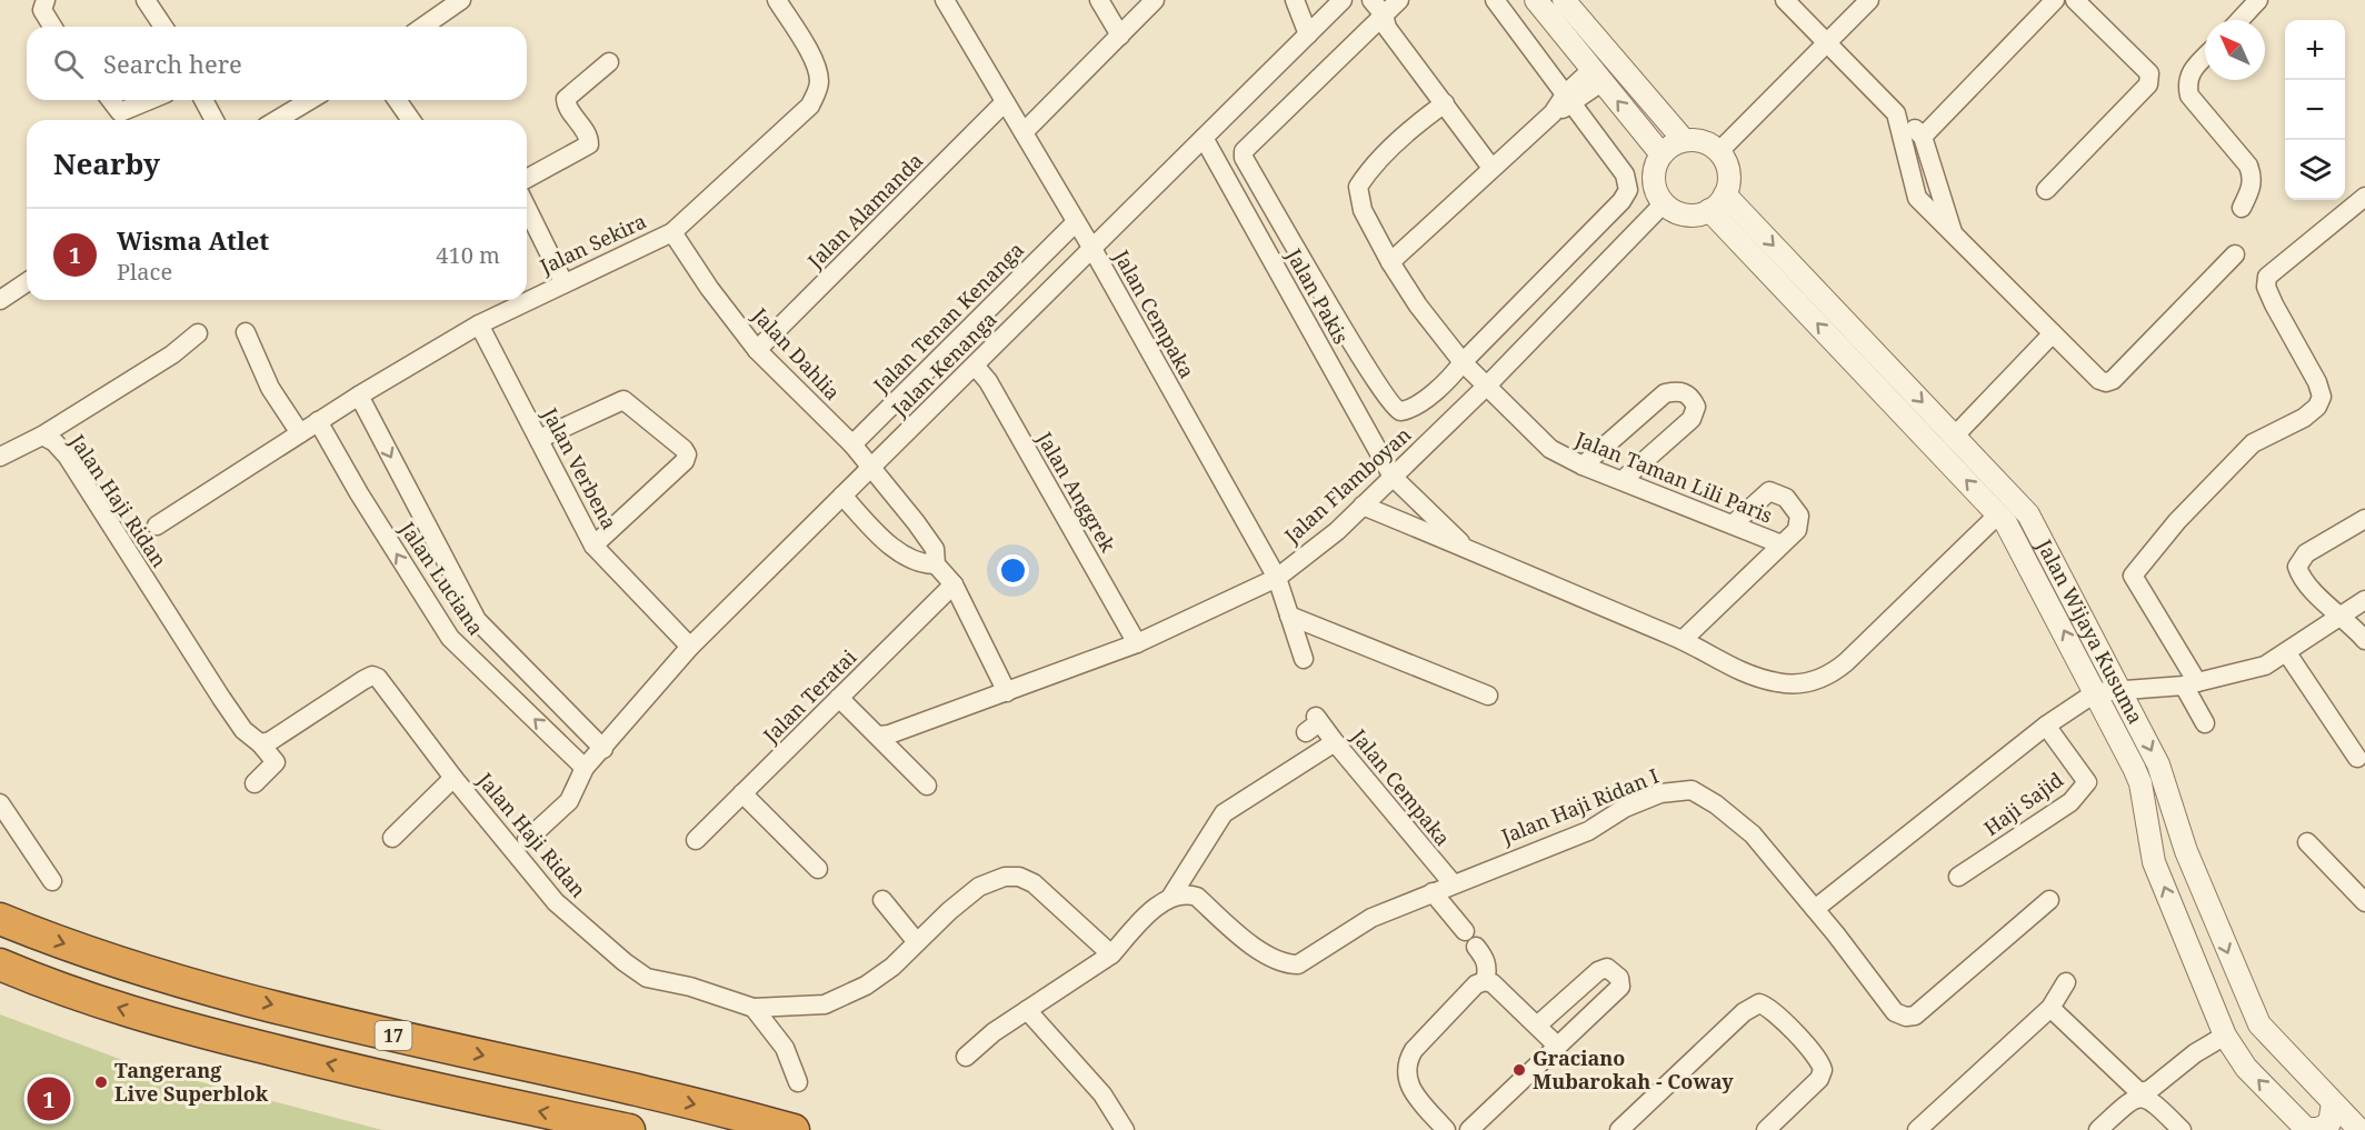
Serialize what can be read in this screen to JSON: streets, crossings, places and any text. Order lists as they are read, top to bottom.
{
  "streets": {
    "highway": ["17"],
    "street": [
      "Jalan Alamanda",
      "Jalan Sekira",
      "Jalan Pakis",
      "Jalan Cempaka",
      "Jalan Tenan Kenanga",
      "Jalan Dahlia",
      "Jalan Kenanga",
      "Jalan Verbena",
      "Jalan Taman Lili Paris",
      "Jalan Flamboyan",
      "Jalan Anggrek",
      "Jalan Haji Ridan",
      "Jalan Luciana",
      "Jalan Wijaya Kusuma",
      "Jalan Teratai",
      "Haji Sajid",
      "Jalan Haji Ridan I"
    ]
  },
  "crossings": [
    ["Jalan Alamanda", "Jalan Cempaka"],
    ["Jalan Alamanda", "Jalan Dahlia"],
    ["Jalan Sekira", "Jalan Dahlia"],
    ["Jalan Sekira", "Jalan Verbena"],
    ["Jalan Sekira", "Jalan Luciana"],
    ["Jalan Pakis", "Jalan Kenanga"],
    ["Jalan Pakis", "Jalan Flamboyan"],
    ["Jalan Cempaka", "Jalan Tenan Kenanga"],
    ["Jalan Cempaka", "Jalan Kenanga"],
    ["Jalan Cempaka", "Jalan Flamboyan"],
    ["Jalan Cempaka", "Jalan Haji Ridan I"],
    ["Jalan Tenan Kenanga", "Jalan Dahlia"],
    ["Jalan Dahlia", "Jalan Kenanga"],
    ["Jalan Kenanga", "Jalan Verbena"],
    ["Jalan Kenanga", "Jalan Anggrek"],
    ["Jalan Kenanga", "Jalan Luciana"],
    ["Jalan Taman Lili Paris", "Jalan Flamboyan"],
    ["Jalan Flamboyan", "Jalan Anggrek"],
    ["Jalan Flamboyan", "Jalan Wijaya Kusuma"]
  ],
  "places": ["Graciano Mubarokah - Coway", "Tangerang Live Superblok"],
  "north": "top left",
  "page": {
    "map_buttons": ["+", "−"],
    "search": "Search here",
    "heading": "Nearby",
    "list": [
      {
        "mark": "1",
        "name": "Wisma Atlet",
        "note": "Place",
        "value": "410 m"
      }
    ],
    "pins": "1"
  }
}
